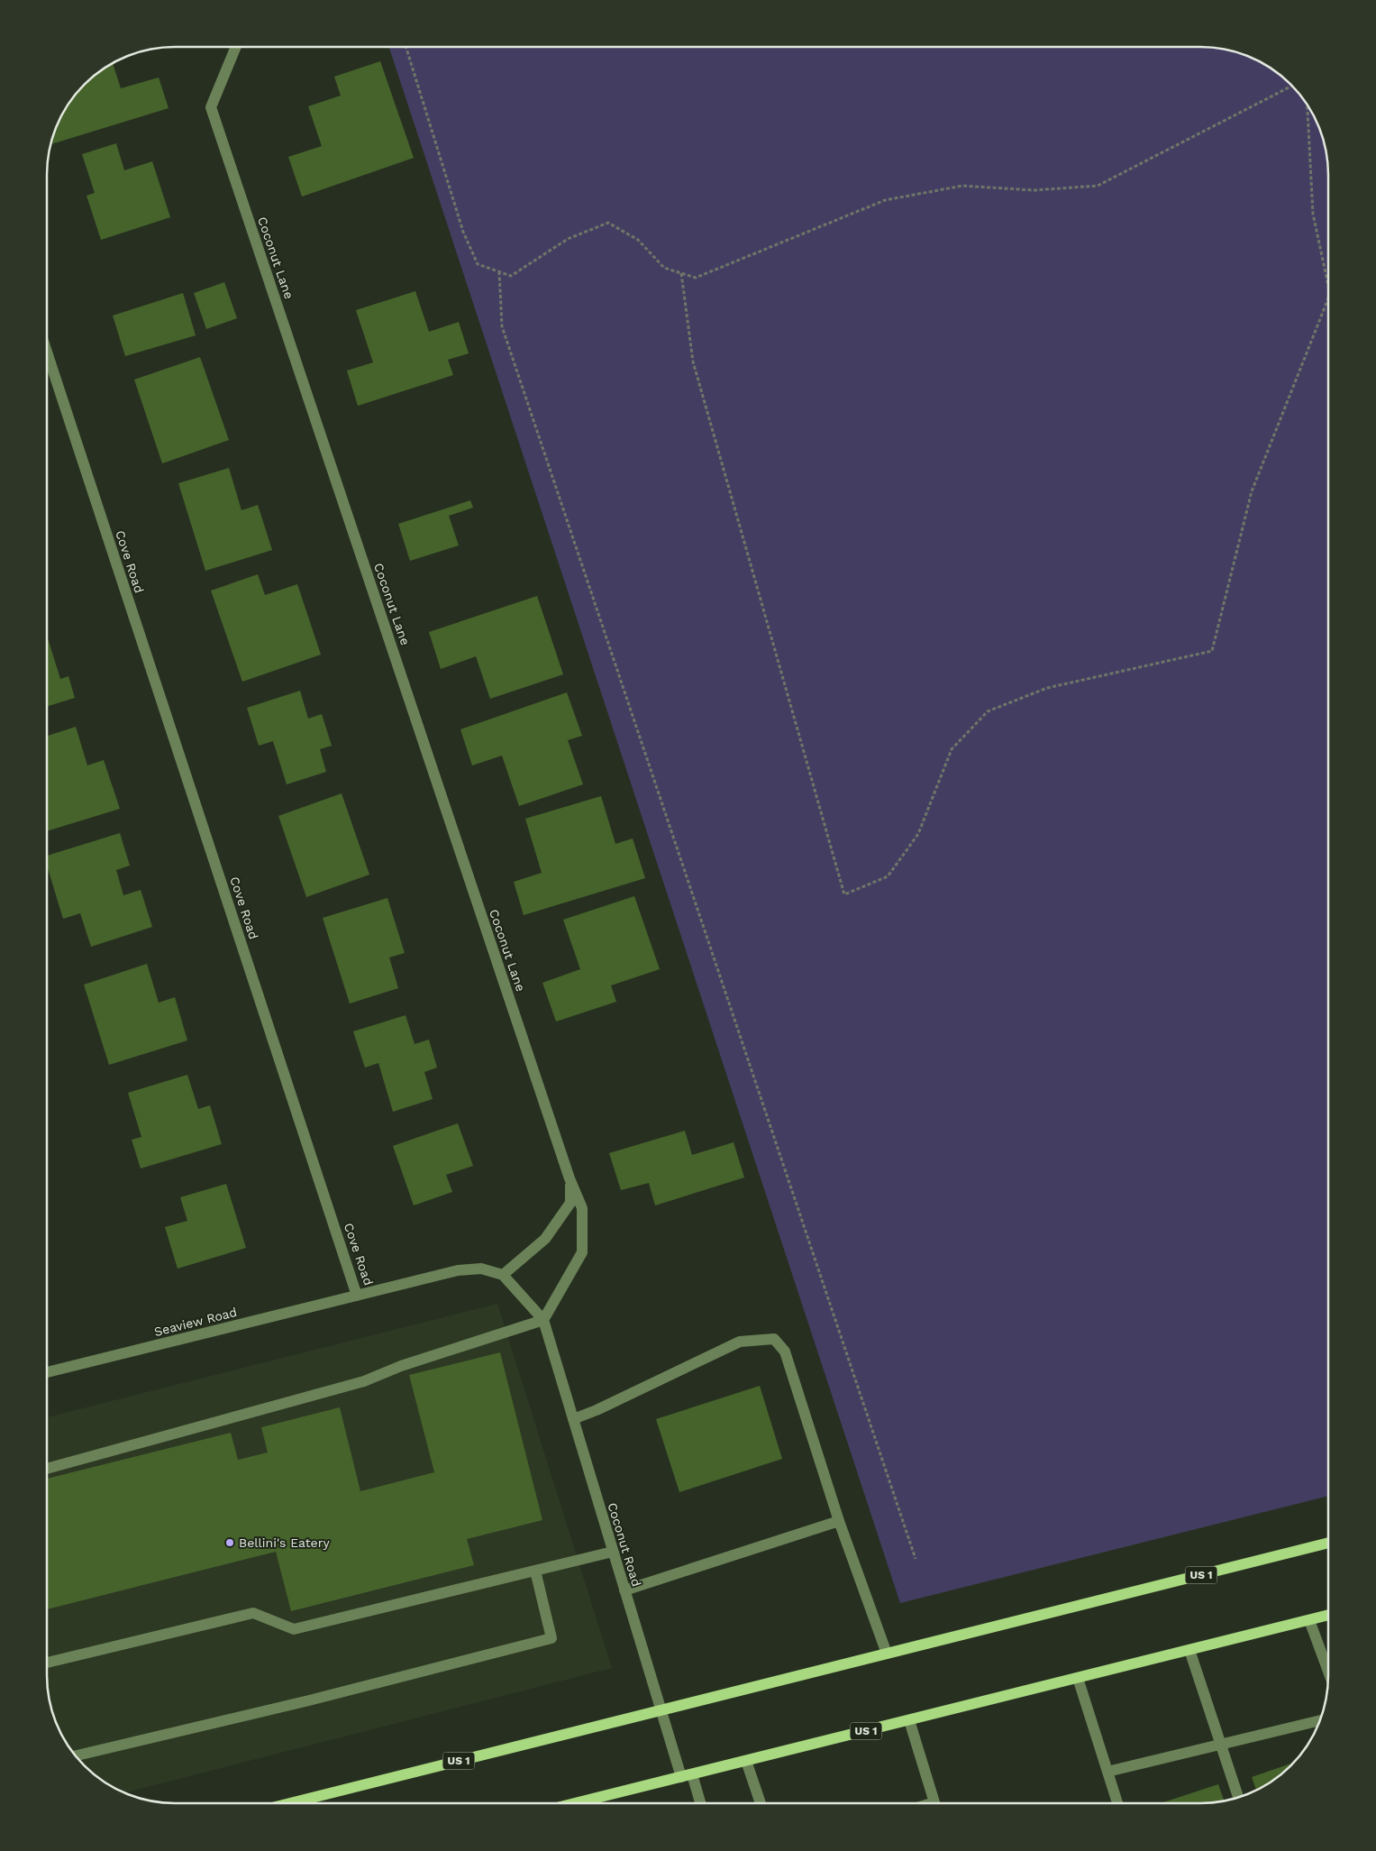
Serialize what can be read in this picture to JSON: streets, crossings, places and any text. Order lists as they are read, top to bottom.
{
  "streets": {
    "main road": ["US 1"],
    "street": [
      "Coconut Lane",
      "Cove Road",
      "Seaview Road",
      "Coconut Road"
    ]
  },
  "crossings": [
    ["Coconut Lane", "Cove Road"],
    ["Coconut Lane", "Coconut Road"],
    ["Cove Road", "Seaview Road"],
    ["Coconut Road", "US 1"]
  ],
  "places": ["Bellini's Eatery"]
}
